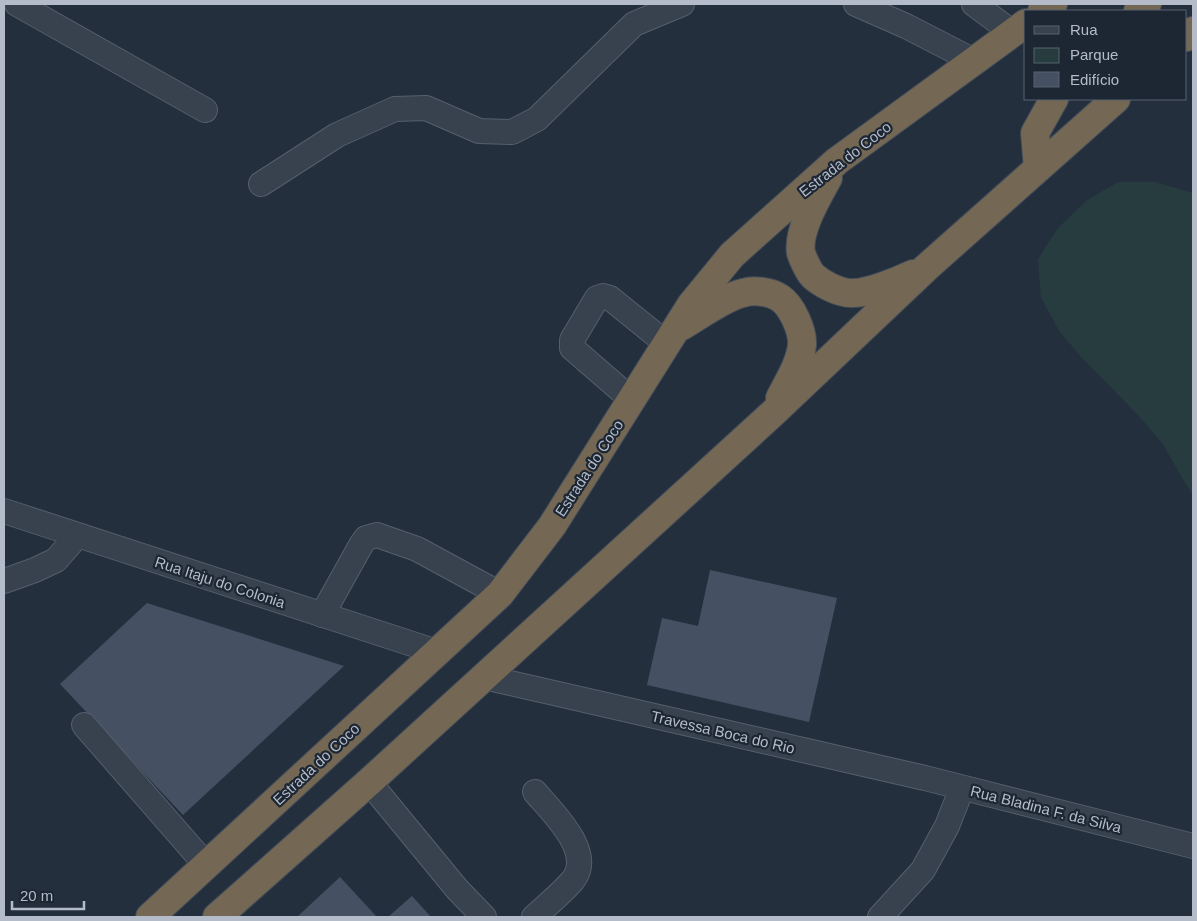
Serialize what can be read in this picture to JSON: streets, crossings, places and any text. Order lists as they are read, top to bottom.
{
  "streets": {
    "highway": ["Estrada do Coco"],
    "street": ["Rua Itaju do Colonia", "Travessa Boca do Rio", "Rua Bladina F. da Silva"]
  },
  "crossings": [
    ["Estrada do Coco", "Rua Itaju do Colonia"],
    ["Travessa Boca do Rio", "Rua Bladina F. da Silva"]
  ],
  "legend": ["Rua", "Parque", "Edifício"],
  "scale_bar": "20 m"
}
